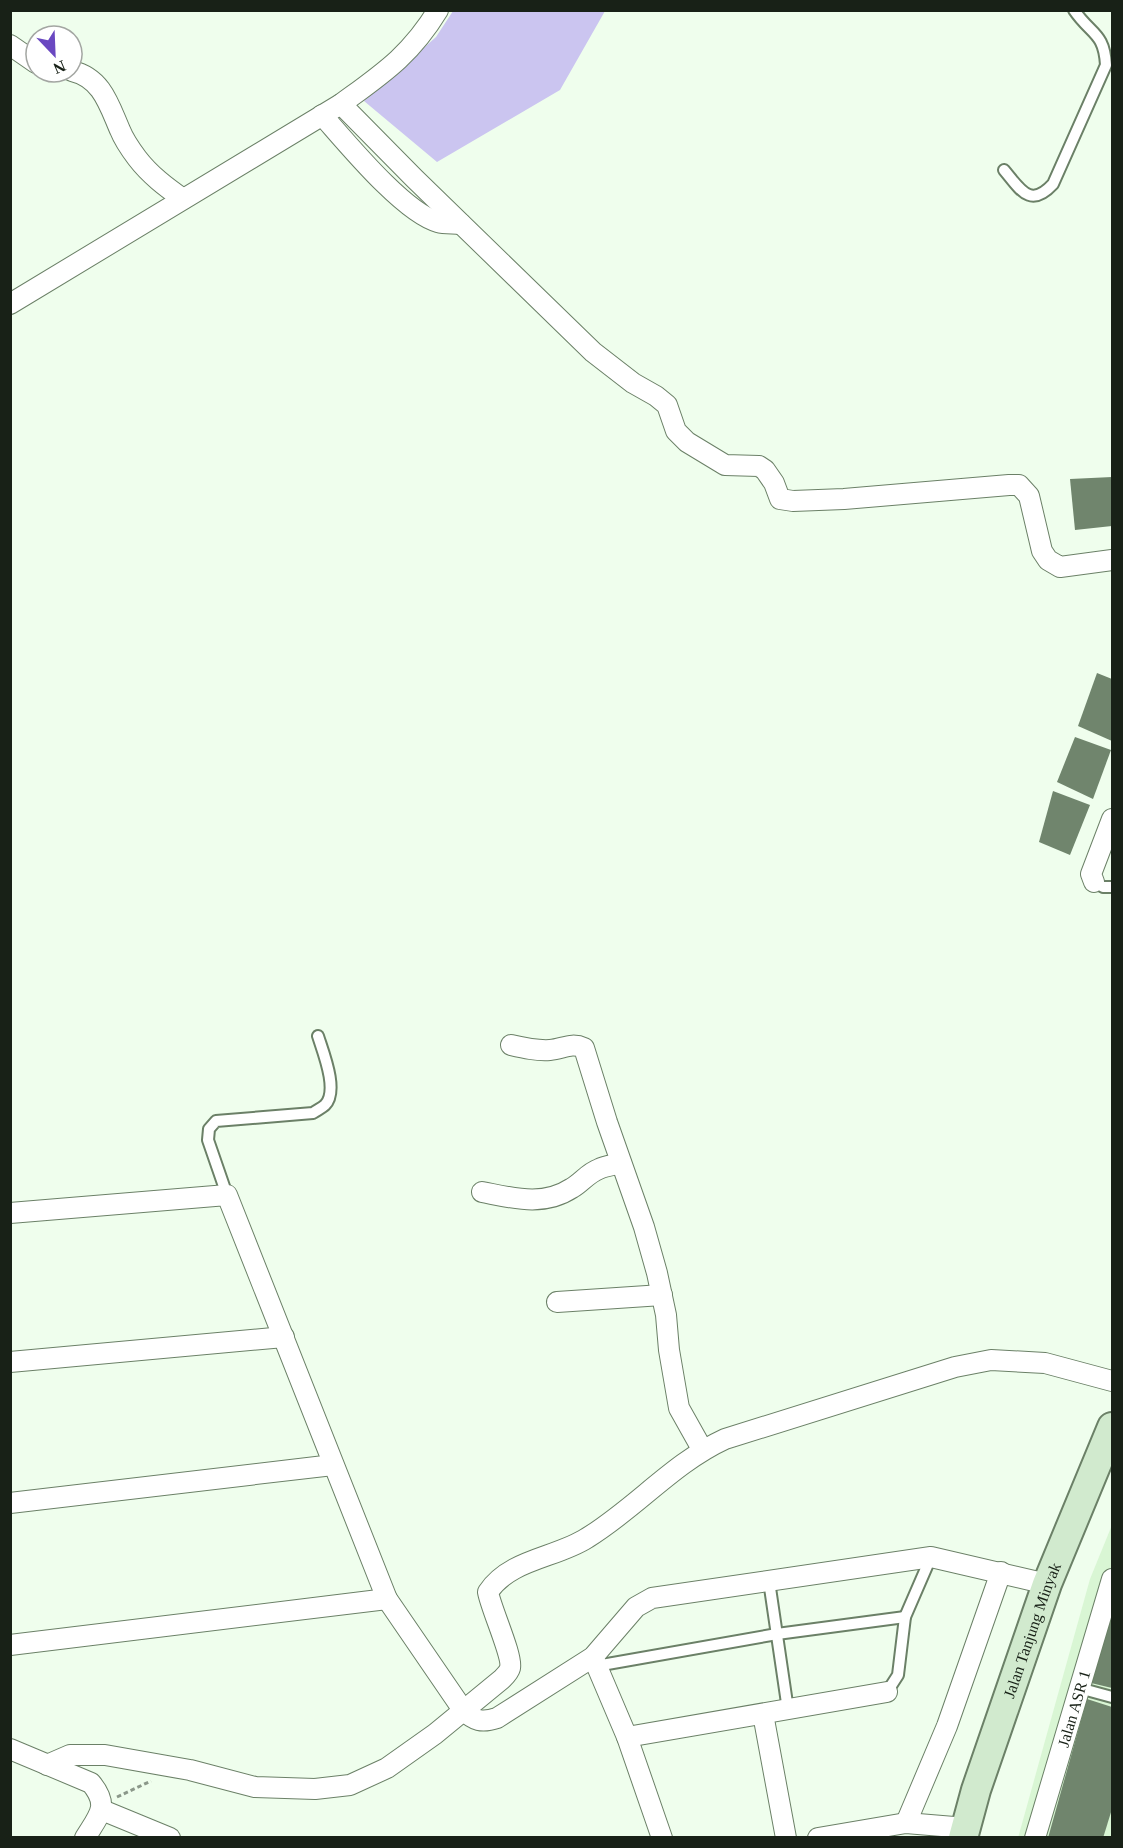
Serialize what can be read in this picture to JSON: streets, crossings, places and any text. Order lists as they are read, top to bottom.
{
  "streets": {
    "main road": ["Jalan Tanjung Minyak"],
    "street": ["Jalan ASR 1"]
  },
  "north": "bottom right"
}
